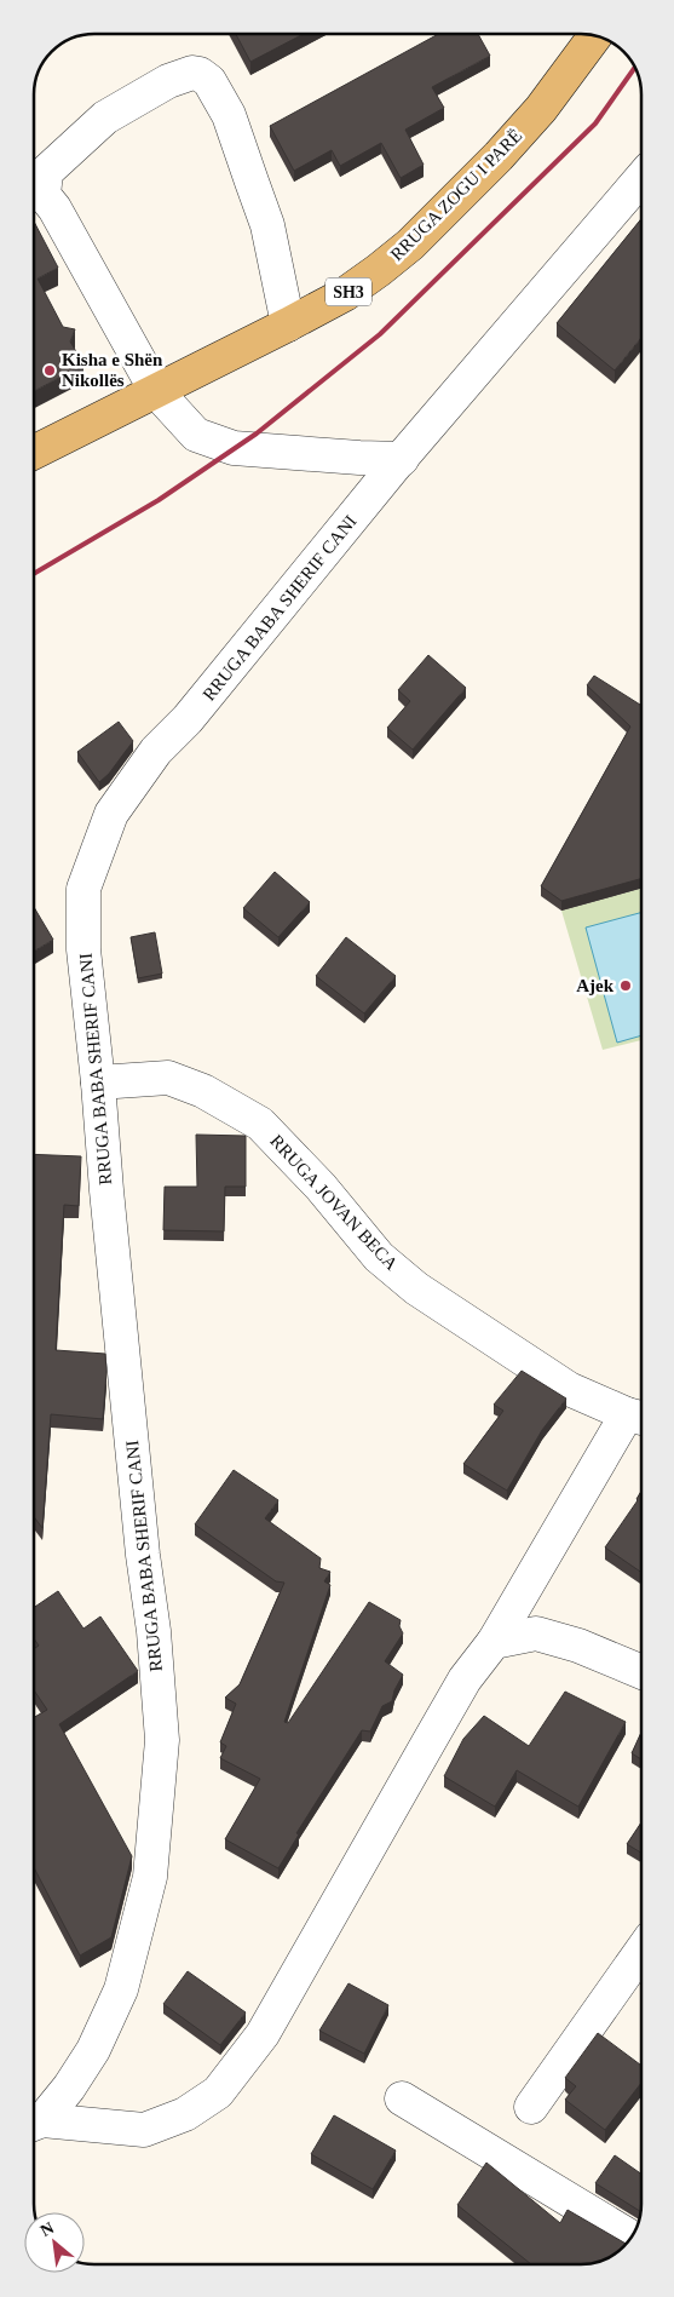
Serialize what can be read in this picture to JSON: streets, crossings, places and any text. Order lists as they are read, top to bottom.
{
  "streets": {
    "main road": ["RRUGA ZOGU I PARË", "SH3"],
    "street": ["RRUGA BABA SHERIF CANI", "RRUGA JOVAN BECA"]
  },
  "crossings": [
    ["RRUGA BABA SHERIF CANI", "RRUGA JOVAN BECA"]
  ],
  "places": ["Kisha e Shën Nikollës", "Ajek"],
  "north": "top left"
}
